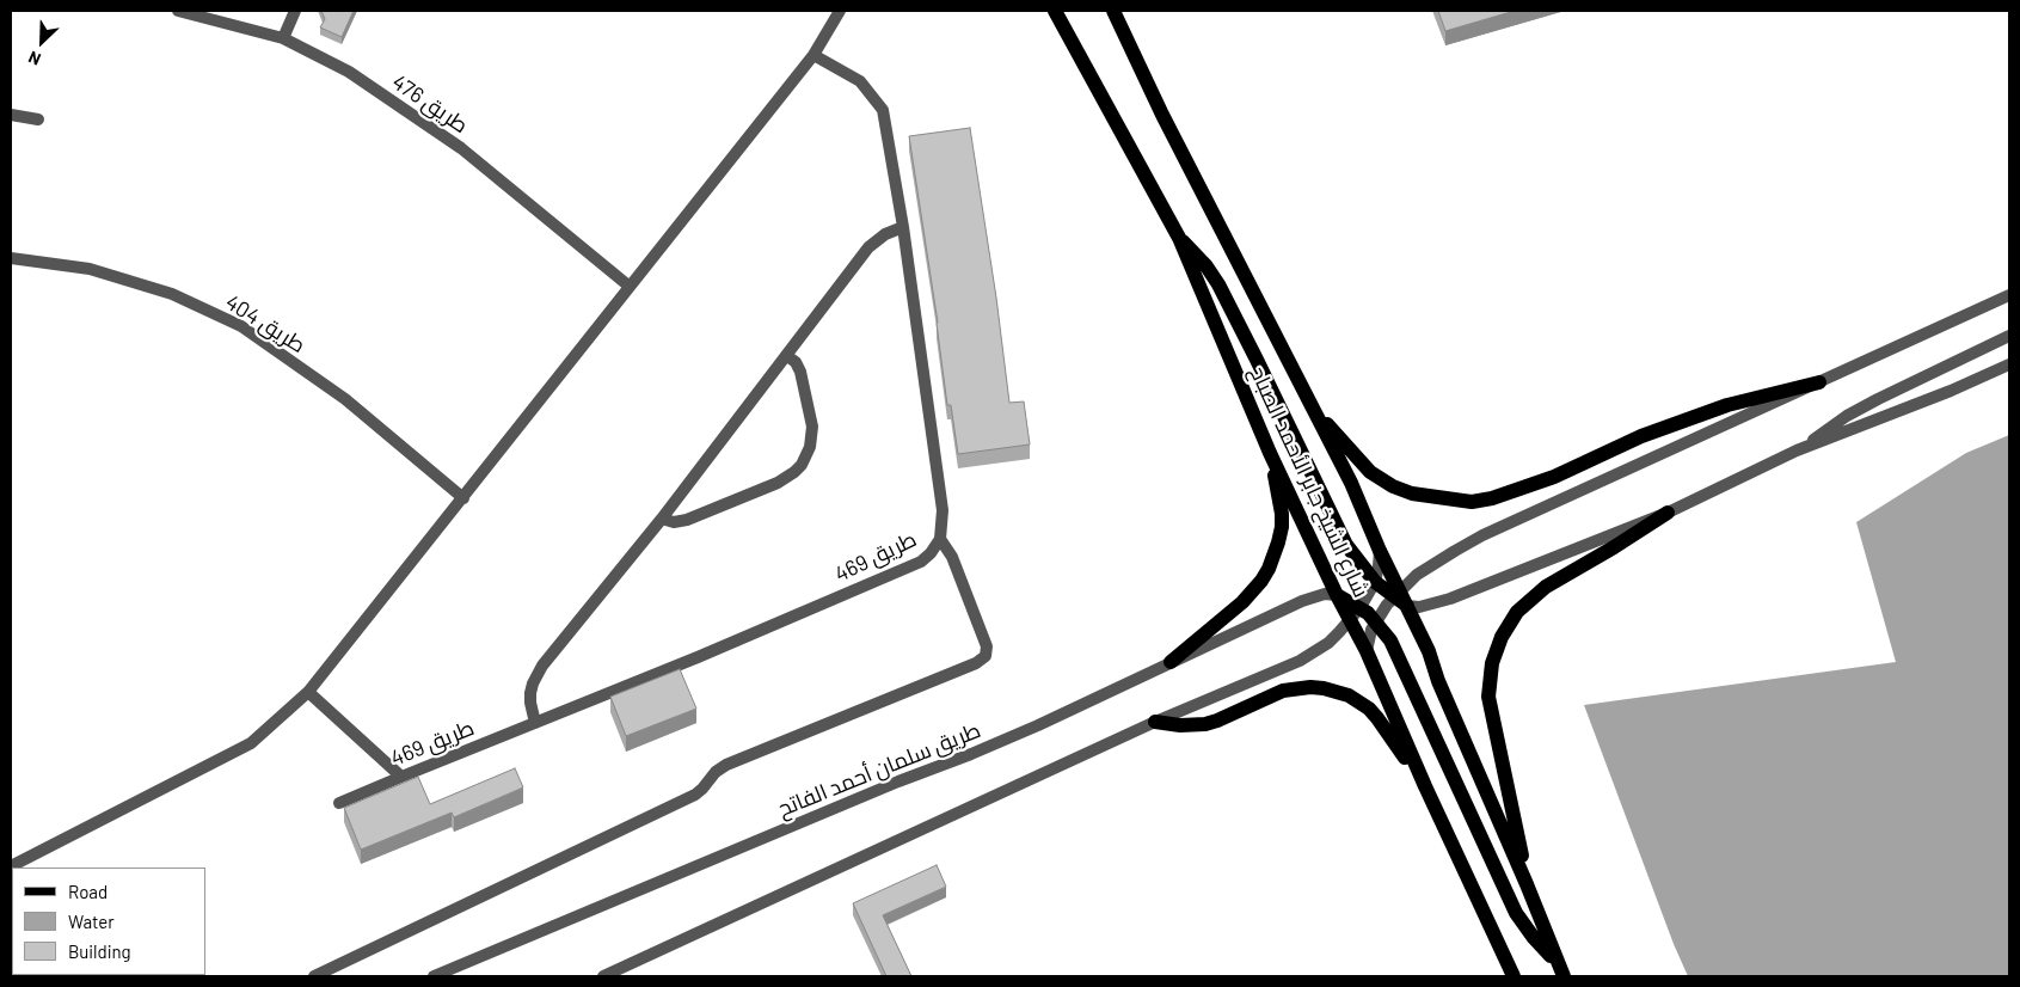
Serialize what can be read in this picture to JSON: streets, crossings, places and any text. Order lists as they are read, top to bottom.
{
  "streets": {
    "main road": ["شارع الشيخ جابر الأحمد الصباح"],
    "street": [
      "طريق 476",
      "طريق 404",
      "طريق 469",
      "طريق سلمان أحمد الفاتح"
    ]
  },
  "crossings": [
    ["شارع الشيخ جابر الأحمد الصباح", "طريق سلمان أحمد الفاتح"]
  ],
  "legend": ["Road", "Water", "Building"],
  "north": "bottom left"
}
